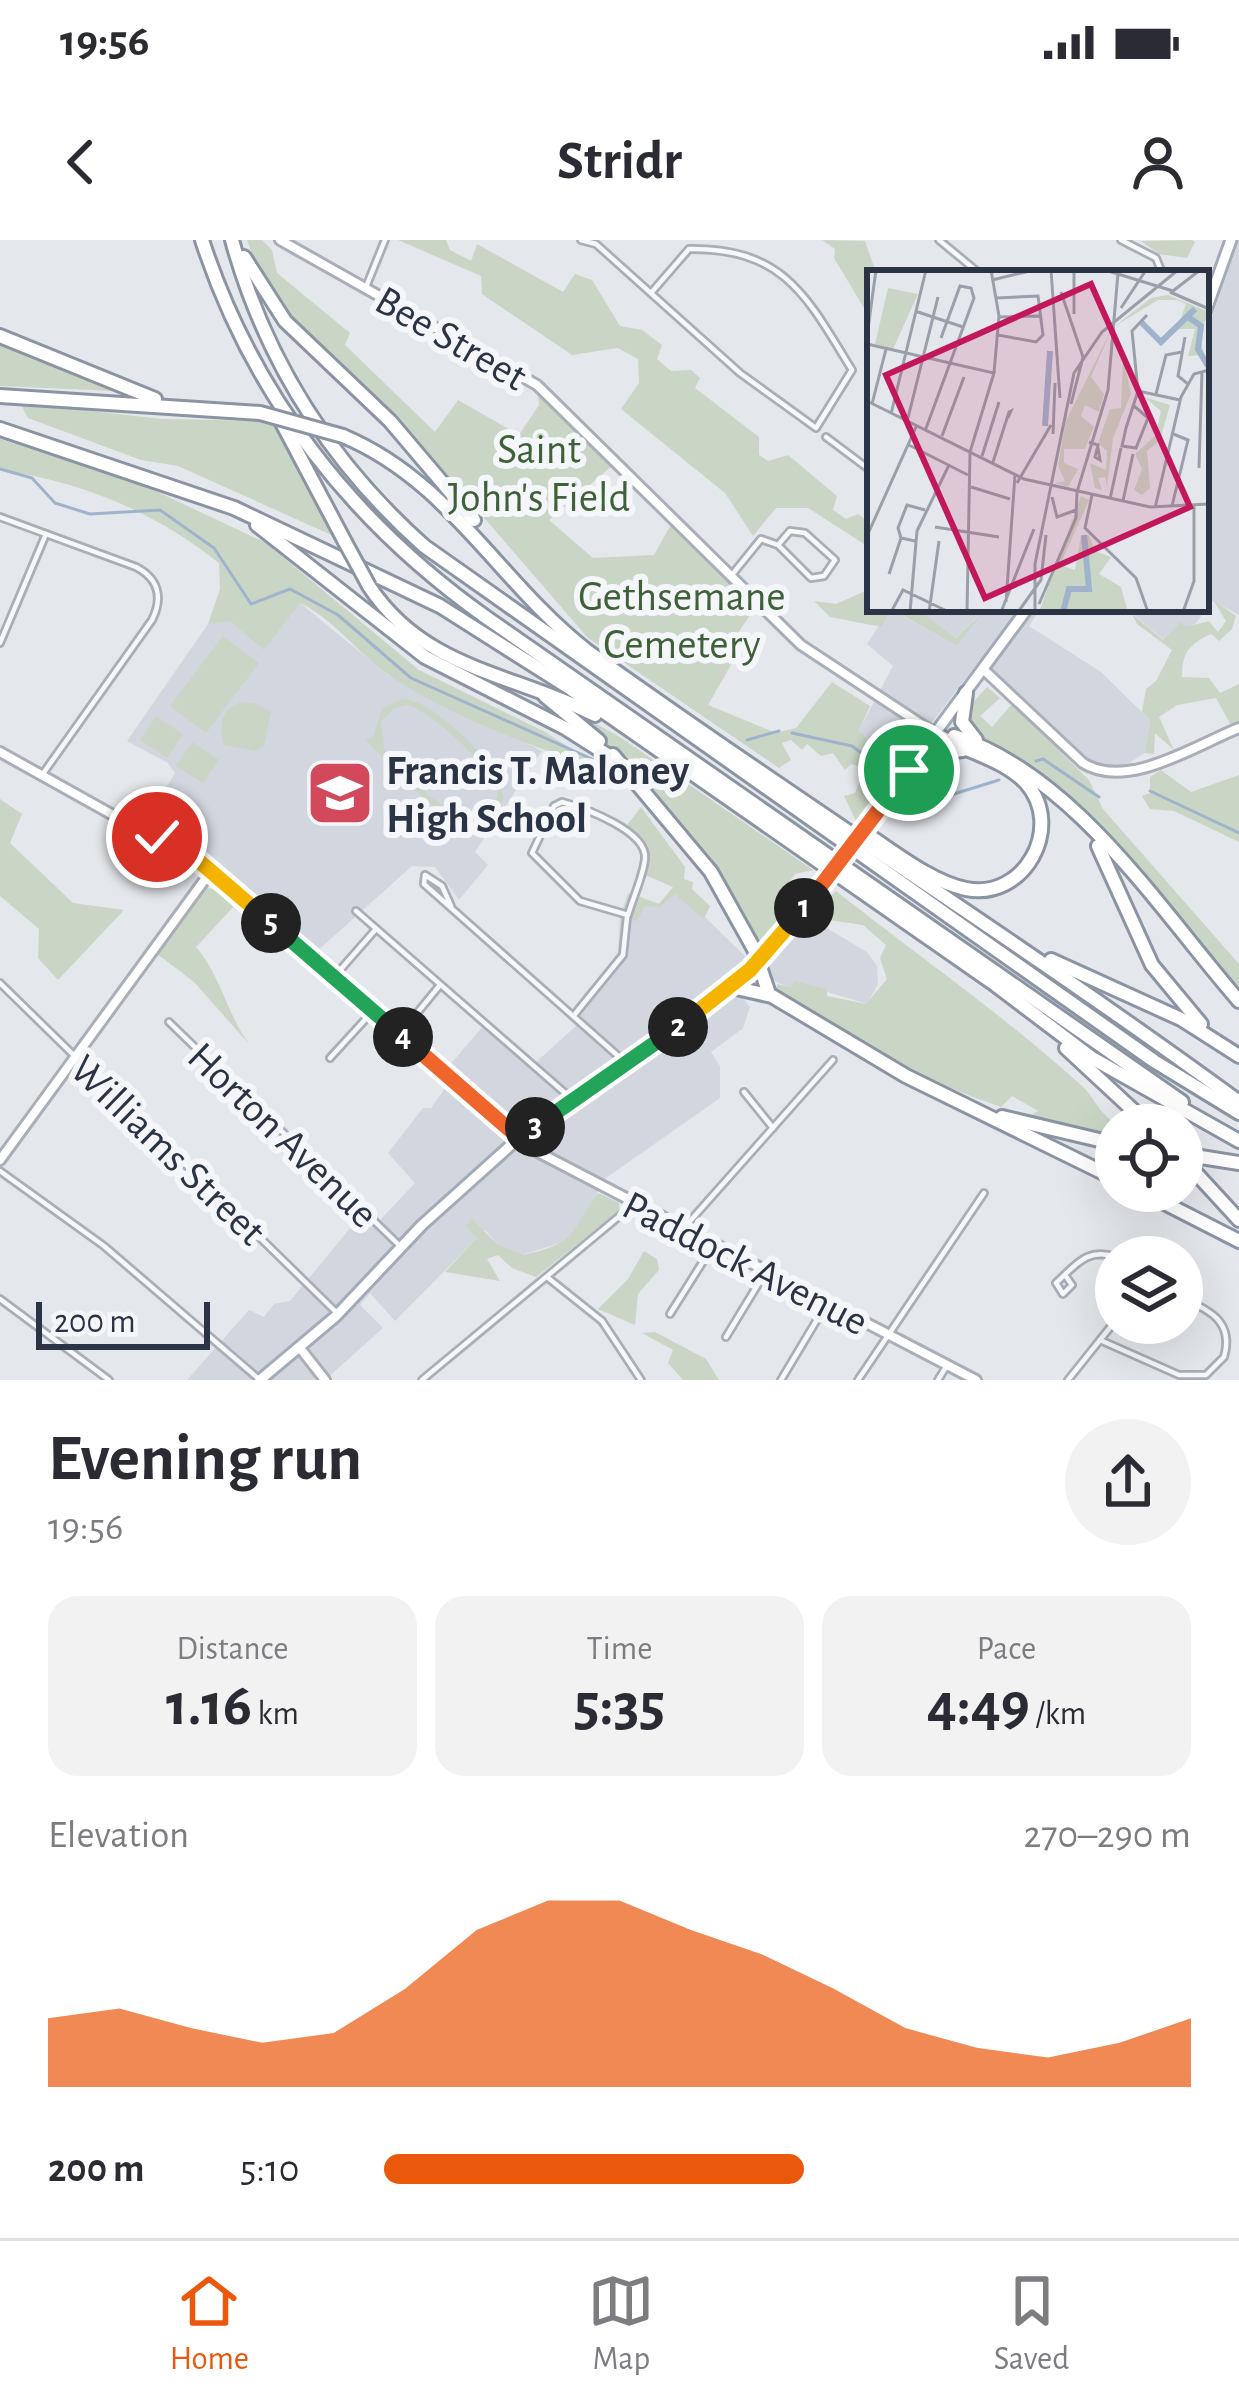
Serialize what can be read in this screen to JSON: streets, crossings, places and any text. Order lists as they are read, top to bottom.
{
  "streets": {
    "main road": ["Bee Street", "Paddock Avenue"],
    "street": ["Horton Avenue", "Williams Street"]
  },
  "parks": ["Saint John's Field", "Gethsemane Cemetery"],
  "places": {
    "school or university": ["Francis T. Maloney High School"]
  },
  "scale_bar": "200 m",
  "page": {
    "status": "19:56",
    "header": "Stridr",
    "pins": [
      "1",
      "5",
      "2",
      "4",
      "3"
    ],
    "scale": "200 m",
    "heading": ["Evening run", "19:56"],
    "stats": [
      ["Distance", "1.16 km"],
      ["Time", "5:35"],
      ["Pace", "4:49 /km"]
    ],
    "chart": ["Elevation", "270–290 m"],
    "list": [
      {
        "name": "200 m",
        "note": "5:10"
      }
    ],
    "tabs": ["Home", "Map", "Saved"]
  }
}
